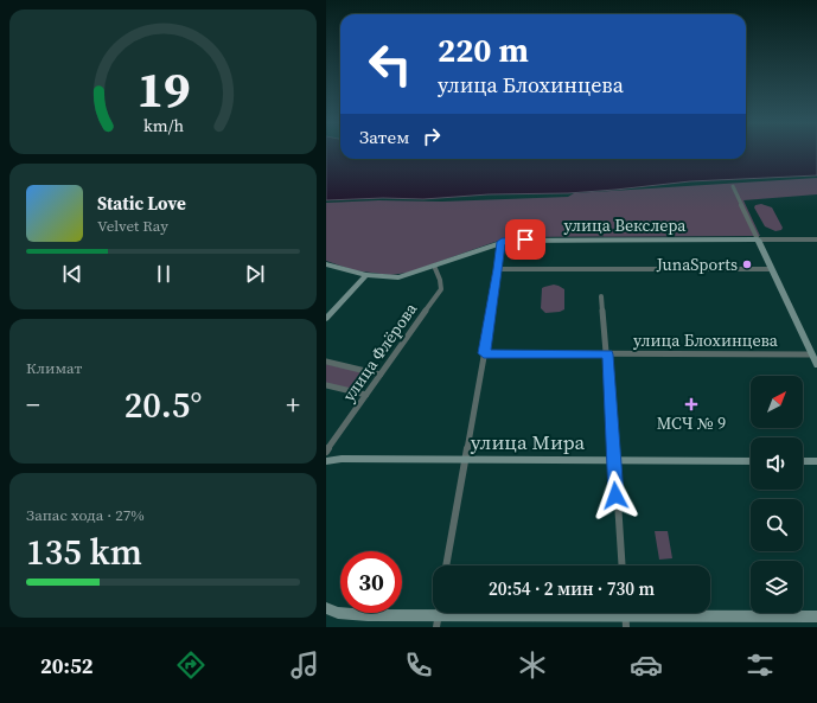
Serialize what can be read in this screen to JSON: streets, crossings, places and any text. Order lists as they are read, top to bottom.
{
  "streets": {
    "street": [
      "улица Векслера",
      "улица Блохинцева",
      "улица Флёрова",
      "улица Мира"
    ]
  },
  "crossings": [
    ["улица Векслера", "улица Флёрова"]
  ],
  "places": {
    "other": ["JunaSports"],
    "health": ["МСЧ № 9"]
  },
  "north": "top right",
  "page": {
    "turn": ["220 m", "улица Блохинцева"],
    "then": "Затем",
    "song": ["Static Love", "Velvet Ray"],
    "tile": [
      "Климат",
      ["Запас хода · 27%", "135 km"]
    ],
    "heat": ["−", "20.5°", "+"],
    "limit": "30",
    "trip": "20:54 · 2 мин · 730 m",
    "tabs": "20:52",
    "gauge": ["19", "km/h"]
  }
}
